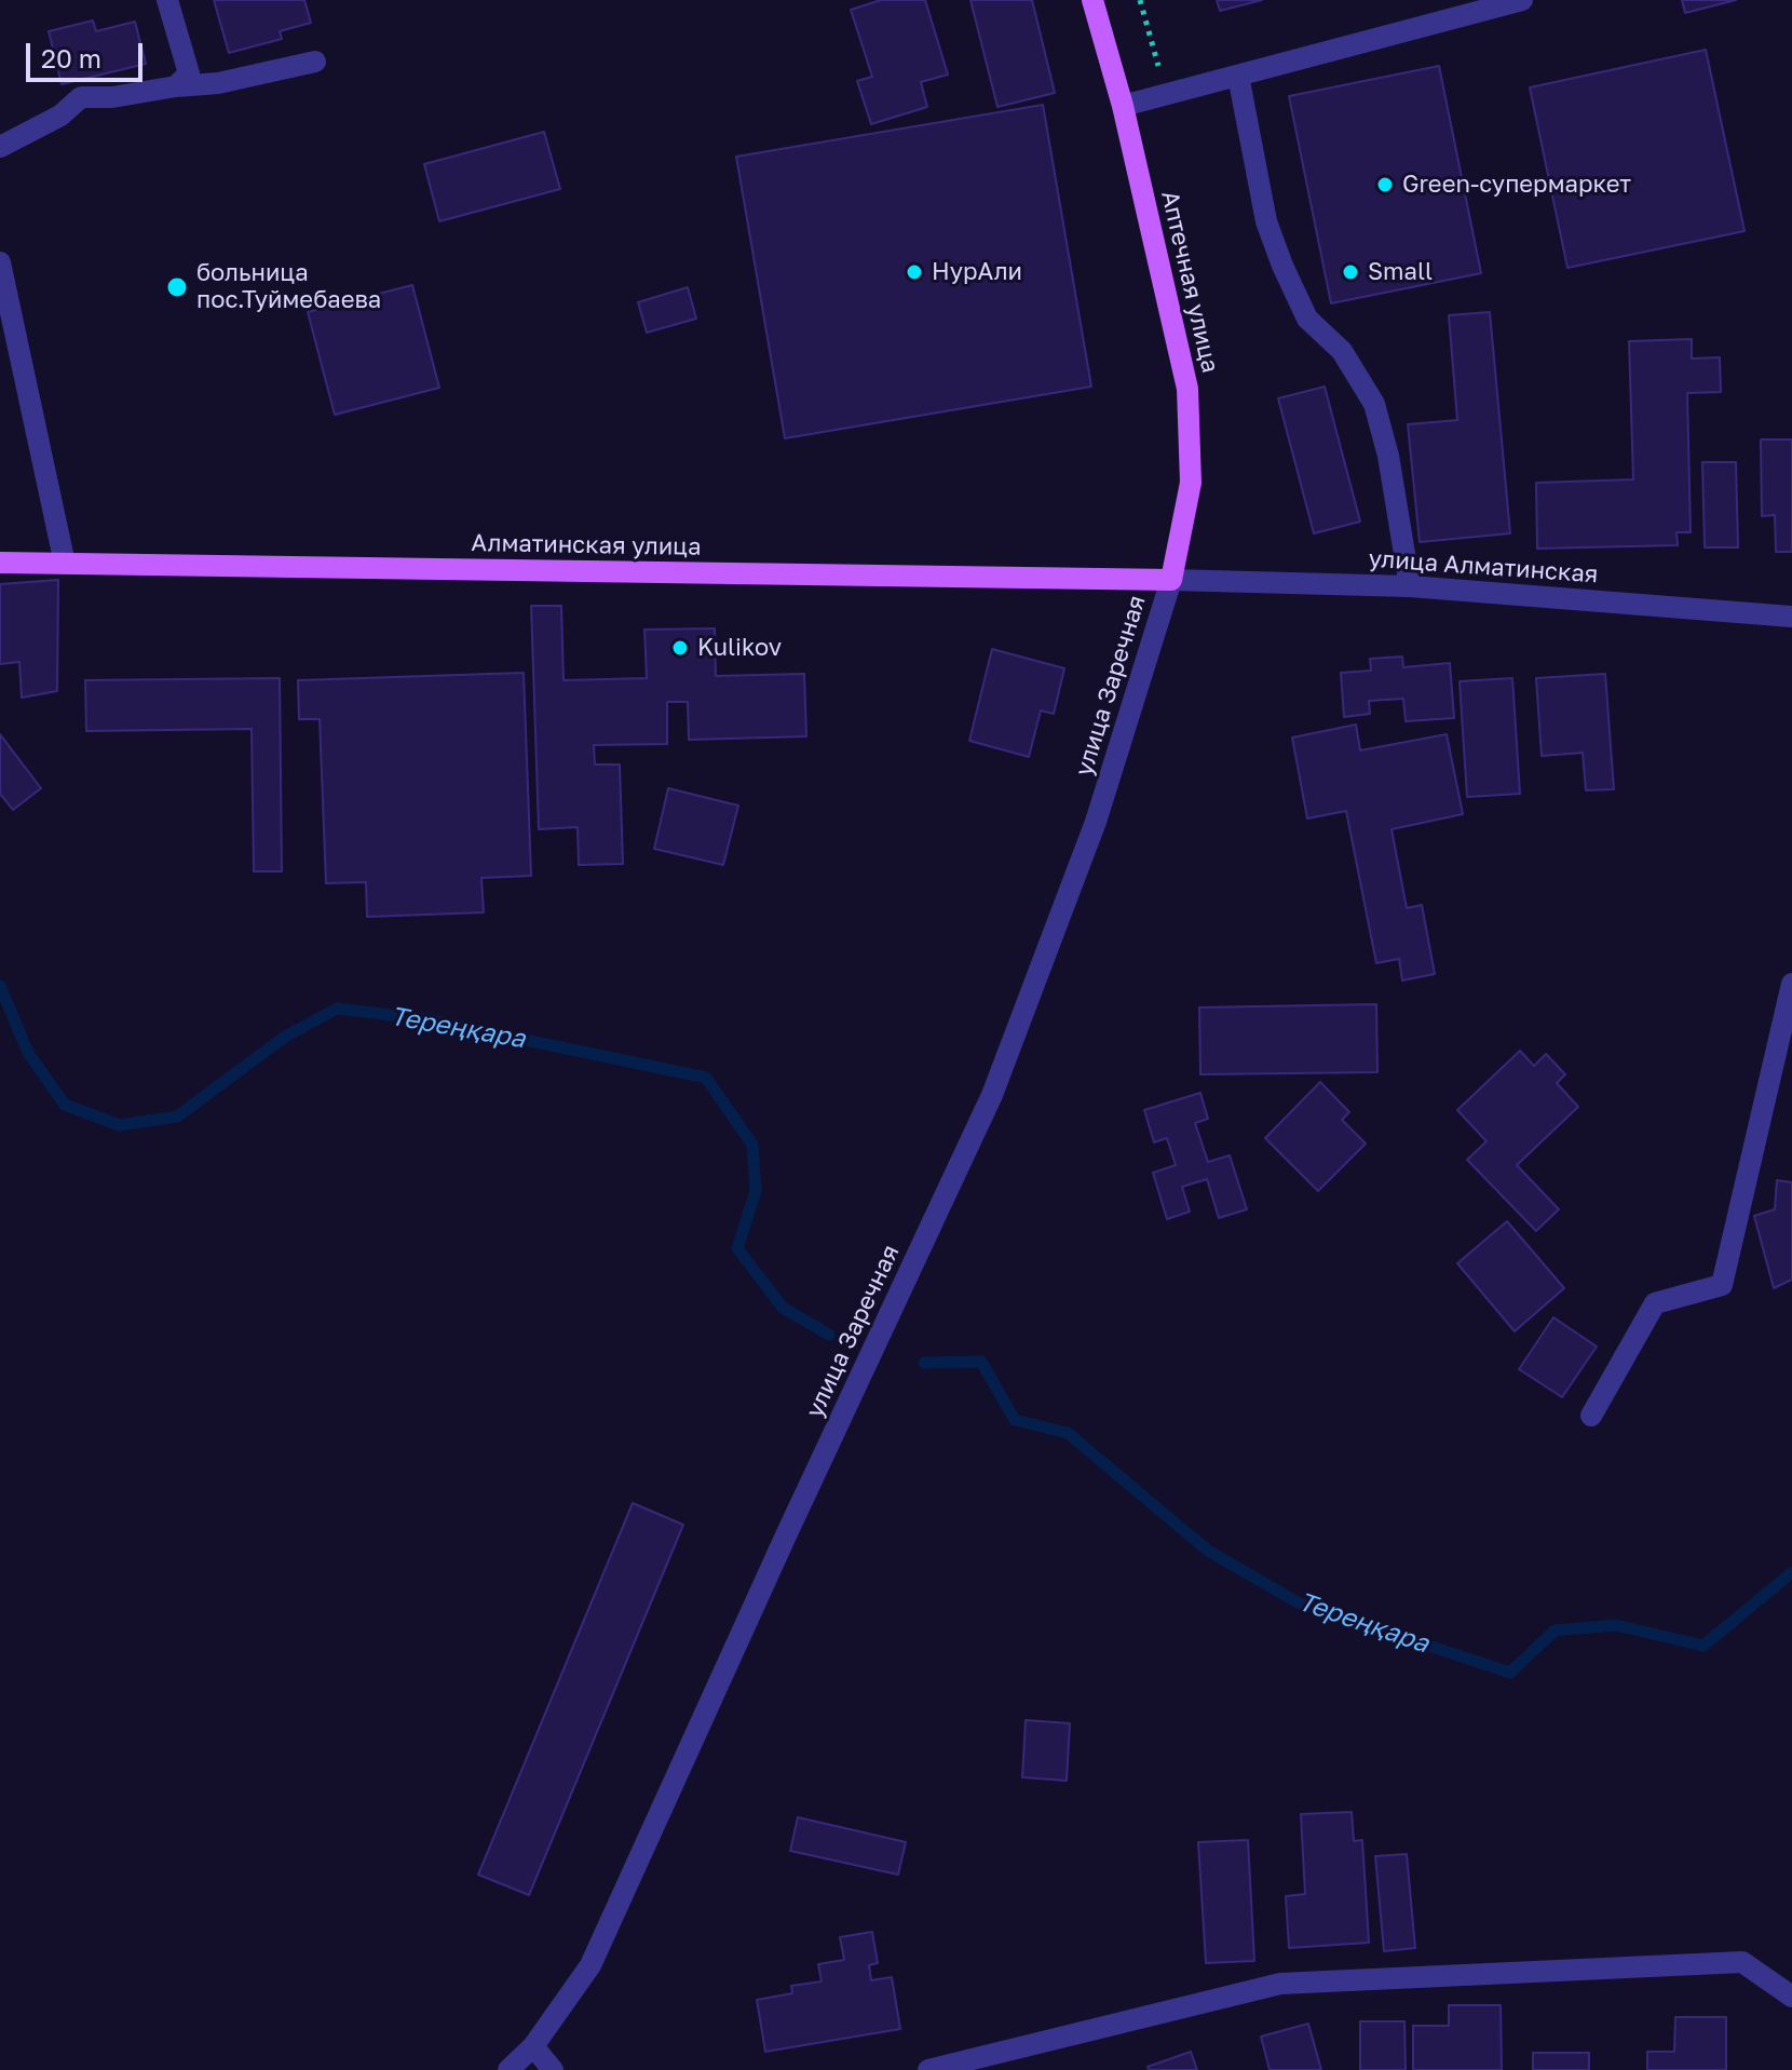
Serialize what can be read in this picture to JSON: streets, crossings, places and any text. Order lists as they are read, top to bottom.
{
  "streets": {
    "main road": ["Аптечная улица", "Алматинская улица"],
    "street": ["улица Алматинская", "улица Заречная"]
  },
  "crossings": [
    ["Аптечная улица", "Алматинская улица"],
    ["Аптечная улица", "улица Алматинская"],
    ["Аптечная улица", "улица Заречная"],
    ["Алматинская улица", "улица Алматинская"],
    ["Алматинская улица", "улица Заречная"],
    ["улица Алматинская", "улица Заречная"]
  ],
  "water": ["Тереңқара"],
  "places": [
    "Green-супермаркет",
    "НурАли",
    "Small",
    "больница пос.Туймебаева",
    "Kulikov"
  ],
  "scale_bar": "20 m"
}
